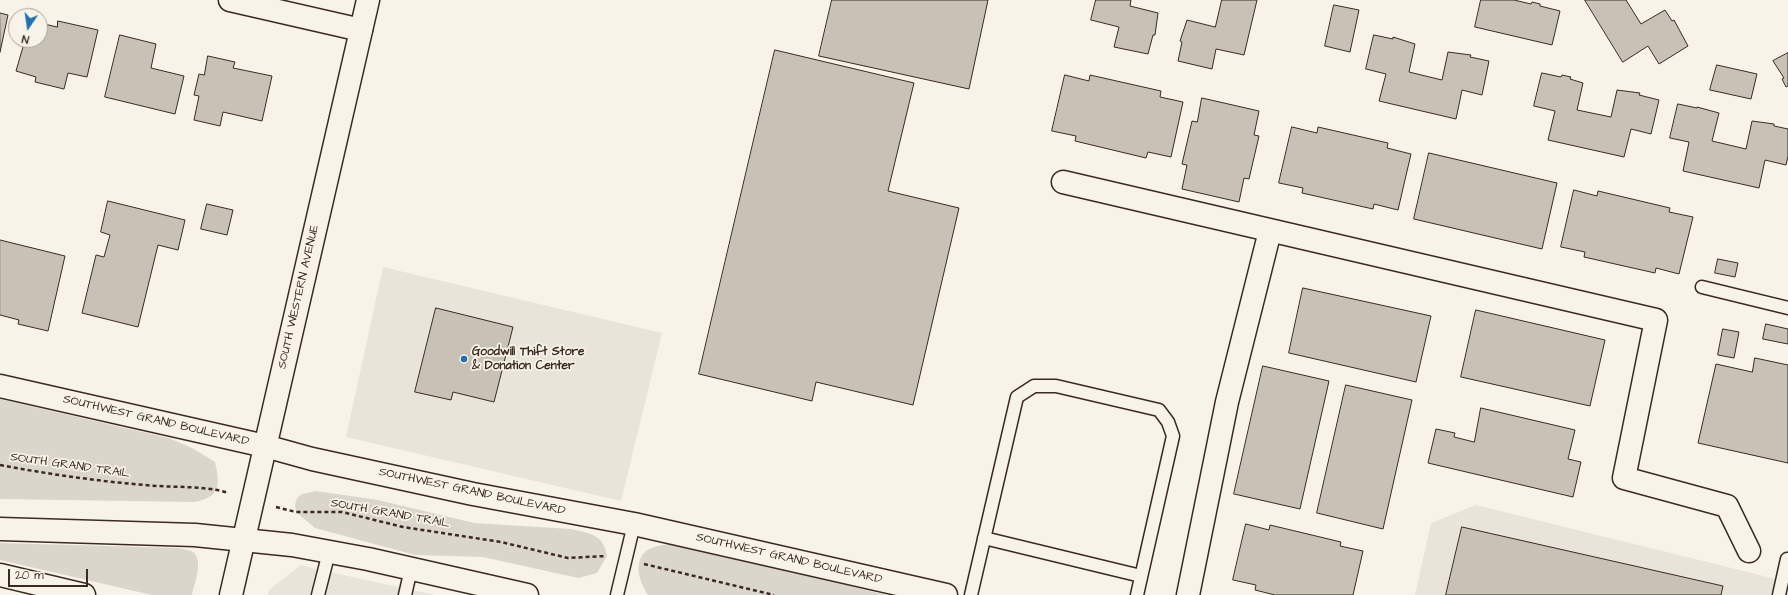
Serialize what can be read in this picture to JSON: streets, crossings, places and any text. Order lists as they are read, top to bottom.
{
  "streets": {
    "street": ["SOUTH WESTERN AVENUE", "SOUTHWEST GRAND BOULEVARD"],
    "path": ["SOUTH GRAND TRAIL"]
  },
  "crossings": [
    ["SOUTH WESTERN AVENUE", "SOUTHWEST GRAND BOULEVARD"],
    ["SOUTH WESTERN AVENUE", "SOUTH GRAND TRAIL"]
  ],
  "places": ["Goodwill Thift Store & Donation Center"],
  "scale_bar": "20 m",
  "north": "bottom"
}
